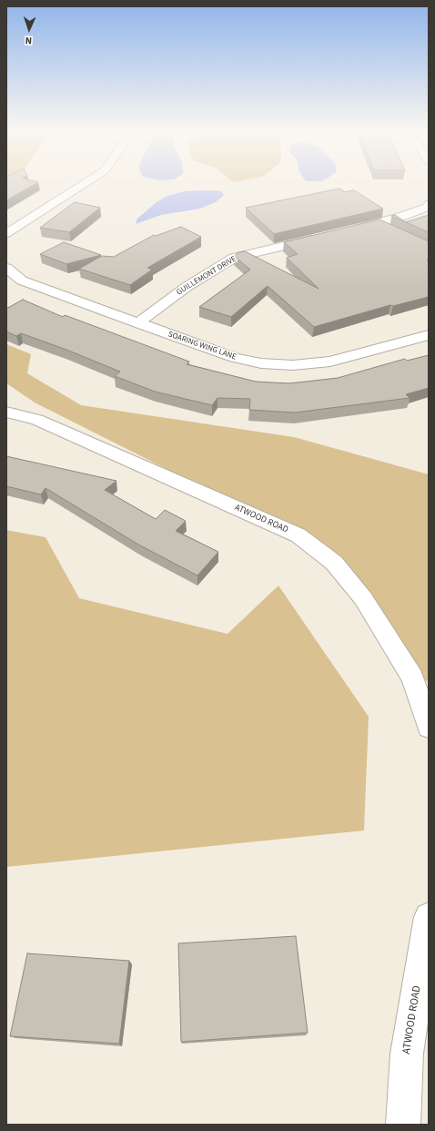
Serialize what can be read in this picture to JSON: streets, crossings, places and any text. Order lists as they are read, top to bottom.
{
  "streets": {
    "street": ["GUILLEMONT DRIVE", "SOARING WING LANE", "ATWOOD ROAD"]
  },
  "crossings": [
    ["GUILLEMONT DRIVE", "SOARING WING LANE"]
  ],
  "north": "bottom"
}
